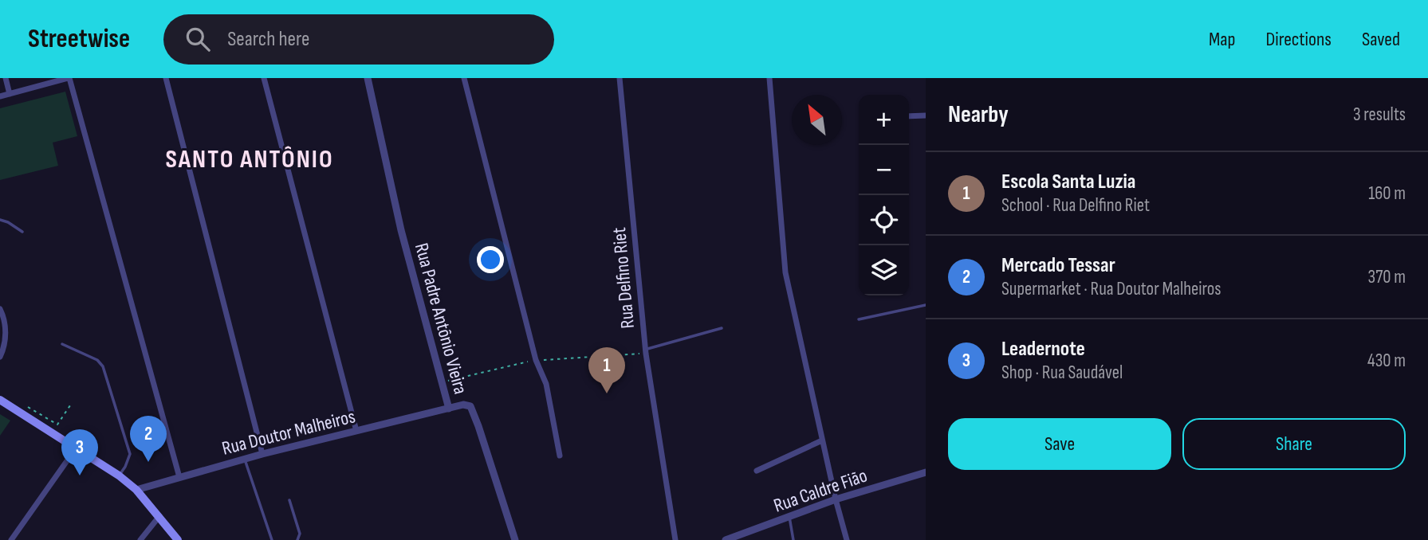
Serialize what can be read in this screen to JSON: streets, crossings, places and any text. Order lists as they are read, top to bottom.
{
  "streets": {
    "street": [
      "Rua Delfino Riet",
      "Rua Padre Antônio Vieira",
      "Rua Doutor Malheiros",
      "Rua Caldre Fião"
    ]
  },
  "crossings": [
    ["Rua Padre Antônio Vieira", "Rua Doutor Malheiros"]
  ],
  "districts": ["SANTO ANTÔNIO"],
  "north": "top left",
  "page": {
    "header": "Streetwise",
    "search": "Search here",
    "nav": ["Map", "Directions", "Saved"],
    "heading": ["Nearby", "3 results"],
    "map_buttons": ["+", "−"],
    "list": [
      {
        "mark": "1",
        "name": "Escola Santa Luzia",
        "note": "School · Rua Delfino Riet",
        "value": "160 m"
      },
      {
        "mark": "2",
        "name": "Mercado Tessar",
        "note": "Supermarket · Rua Doutor Malheiros",
        "value": "370 m"
      },
      {
        "mark": "3",
        "name": "Leadernote",
        "note": "Shop · Rua Saudável",
        "value": "430 m"
      }
    ],
    "pins": ["1", "2", "3"],
    "buttons": ["Save", "Share"]
  }
}
